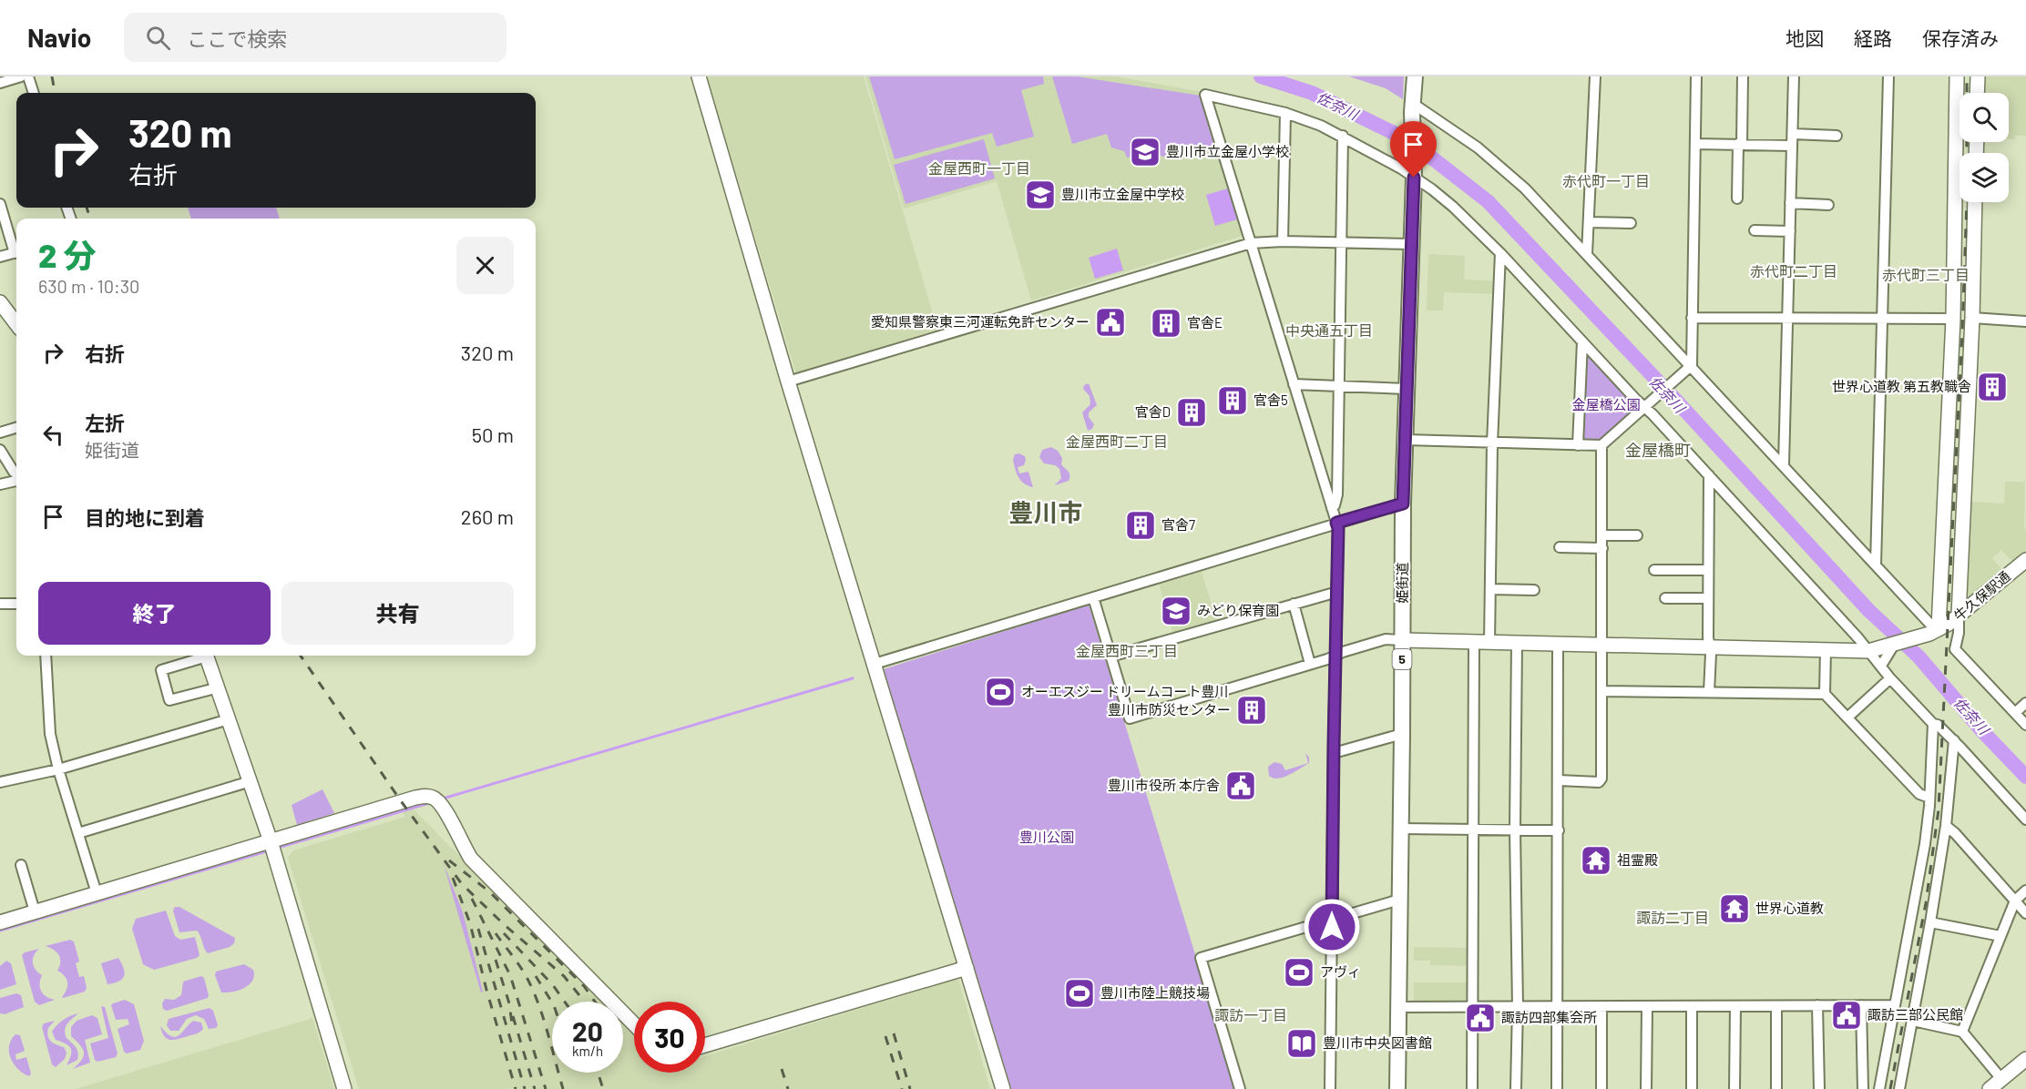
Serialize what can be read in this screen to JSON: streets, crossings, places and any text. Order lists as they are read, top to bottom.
{
  "streets": {
    "main road": ["姫街道", "5"],
    "street": ["牛久保駅通"]
  },
  "crossings": [
    ["姫街道", "牛久保駅通"]
  ],
  "districts": [
    "金屋西町一丁目",
    "赤代町一丁目",
    "赤代町二丁目",
    "赤代町三丁目",
    "中央通五丁目",
    "金屋西町二丁目",
    "金屋橋町",
    "豊川市",
    "金屋西町三丁目",
    "諏訪二丁目",
    "諏訪一丁目"
  ],
  "water": ["佐奈川"],
  "parks": ["金屋橋公園", "豊川公園"],
  "places": {
    "school or university": ["豊川市立金屋小学校", "豊川市立金屋中学校", "みどり保育園"],
    "public building": [
      "愛知県警察東三河運転免許センター",
      "豊川市役所 本庁舎",
      "諏訪三部公民館",
      "諏訪四部集会所"
    ],
    "building": [
      "官舎E",
      "世界心道教 第五教職舎",
      "官舎5",
      "官舎D",
      "官舎7",
      "豊川市防災センター"
    ],
    "sports": ["オーエスジー ドリームコート豊川", "アヴィ", "豊川市陸上競技場"],
    "temple": ["祖霊殿", "世界心道教"],
    "library": ["豊川市中央図書館"]
  },
  "page": {
    "header": "Navio",
    "search": "ここで検索",
    "nav": ["地図", "経路", "保存済み"],
    "turn": ["320 m", "右折"],
    "heading": ["2 分", "630 m · 10:30"],
    "list": [
      {
        "name": "右折",
        "value": "320 m"
      },
      {
        "name": "左折",
        "note": "姫街道",
        "value": "50 m"
      },
      {
        "name": "目的地に到着",
        "value": "260 m"
      }
    ],
    "buttons": ["終了", "共有"],
    "speed": "20 km/h",
    "limit": "30"
  }
}
